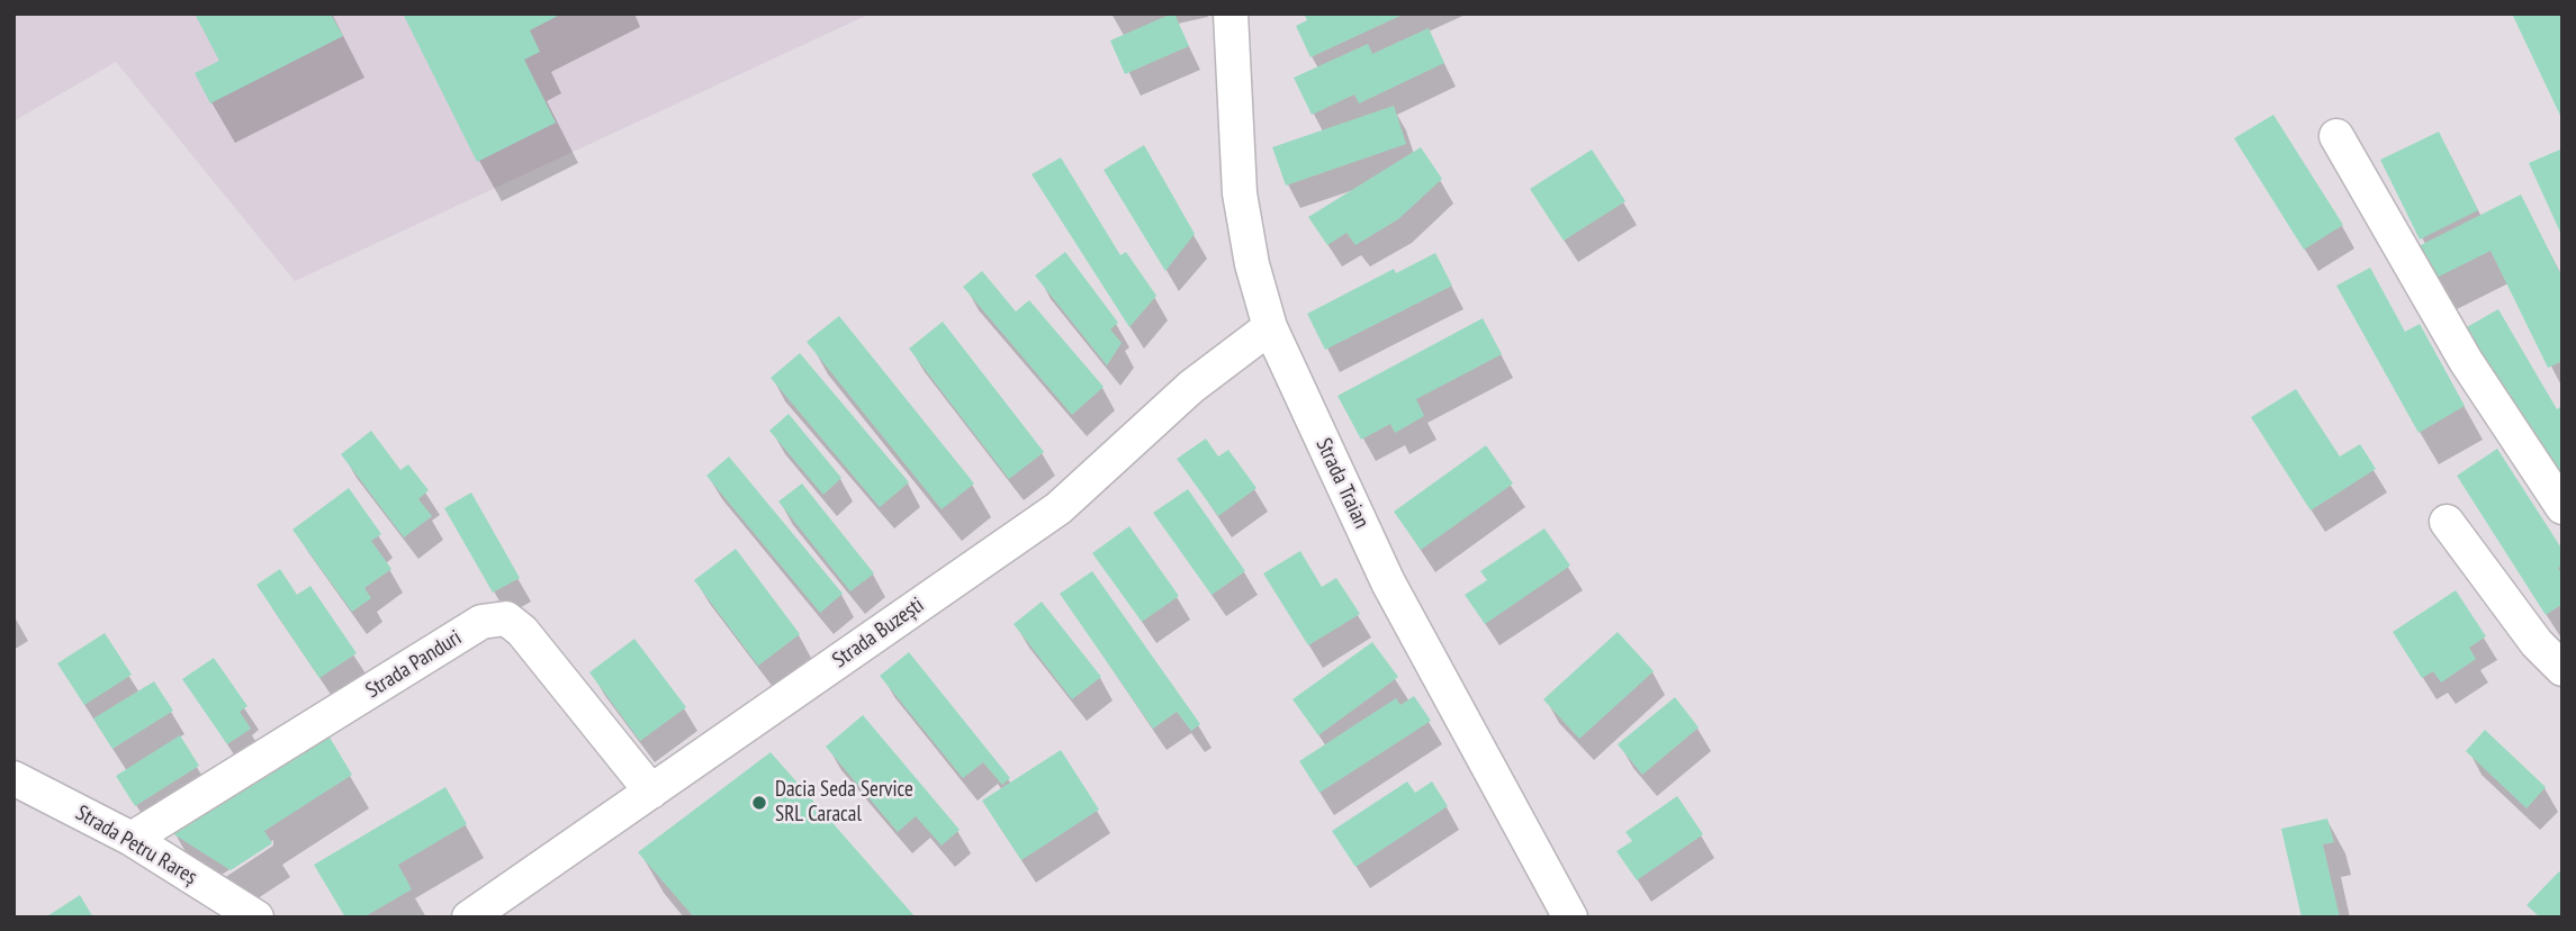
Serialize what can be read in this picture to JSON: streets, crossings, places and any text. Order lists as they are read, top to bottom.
{
  "streets": {
    "street": [
      "Strada Traian",
      "Strada Buzești",
      "Strada Panduri",
      "Strada Petru Rareș"
    ]
  },
  "crossings": [
    ["Strada Traian", "Strada Buzești"],
    ["Strada Buzești", "Strada Panduri"],
    ["Strada Panduri", "Strada Petru Rareș"]
  ],
  "places": ["Dacia Seda Service SRL Caracal"]
}
